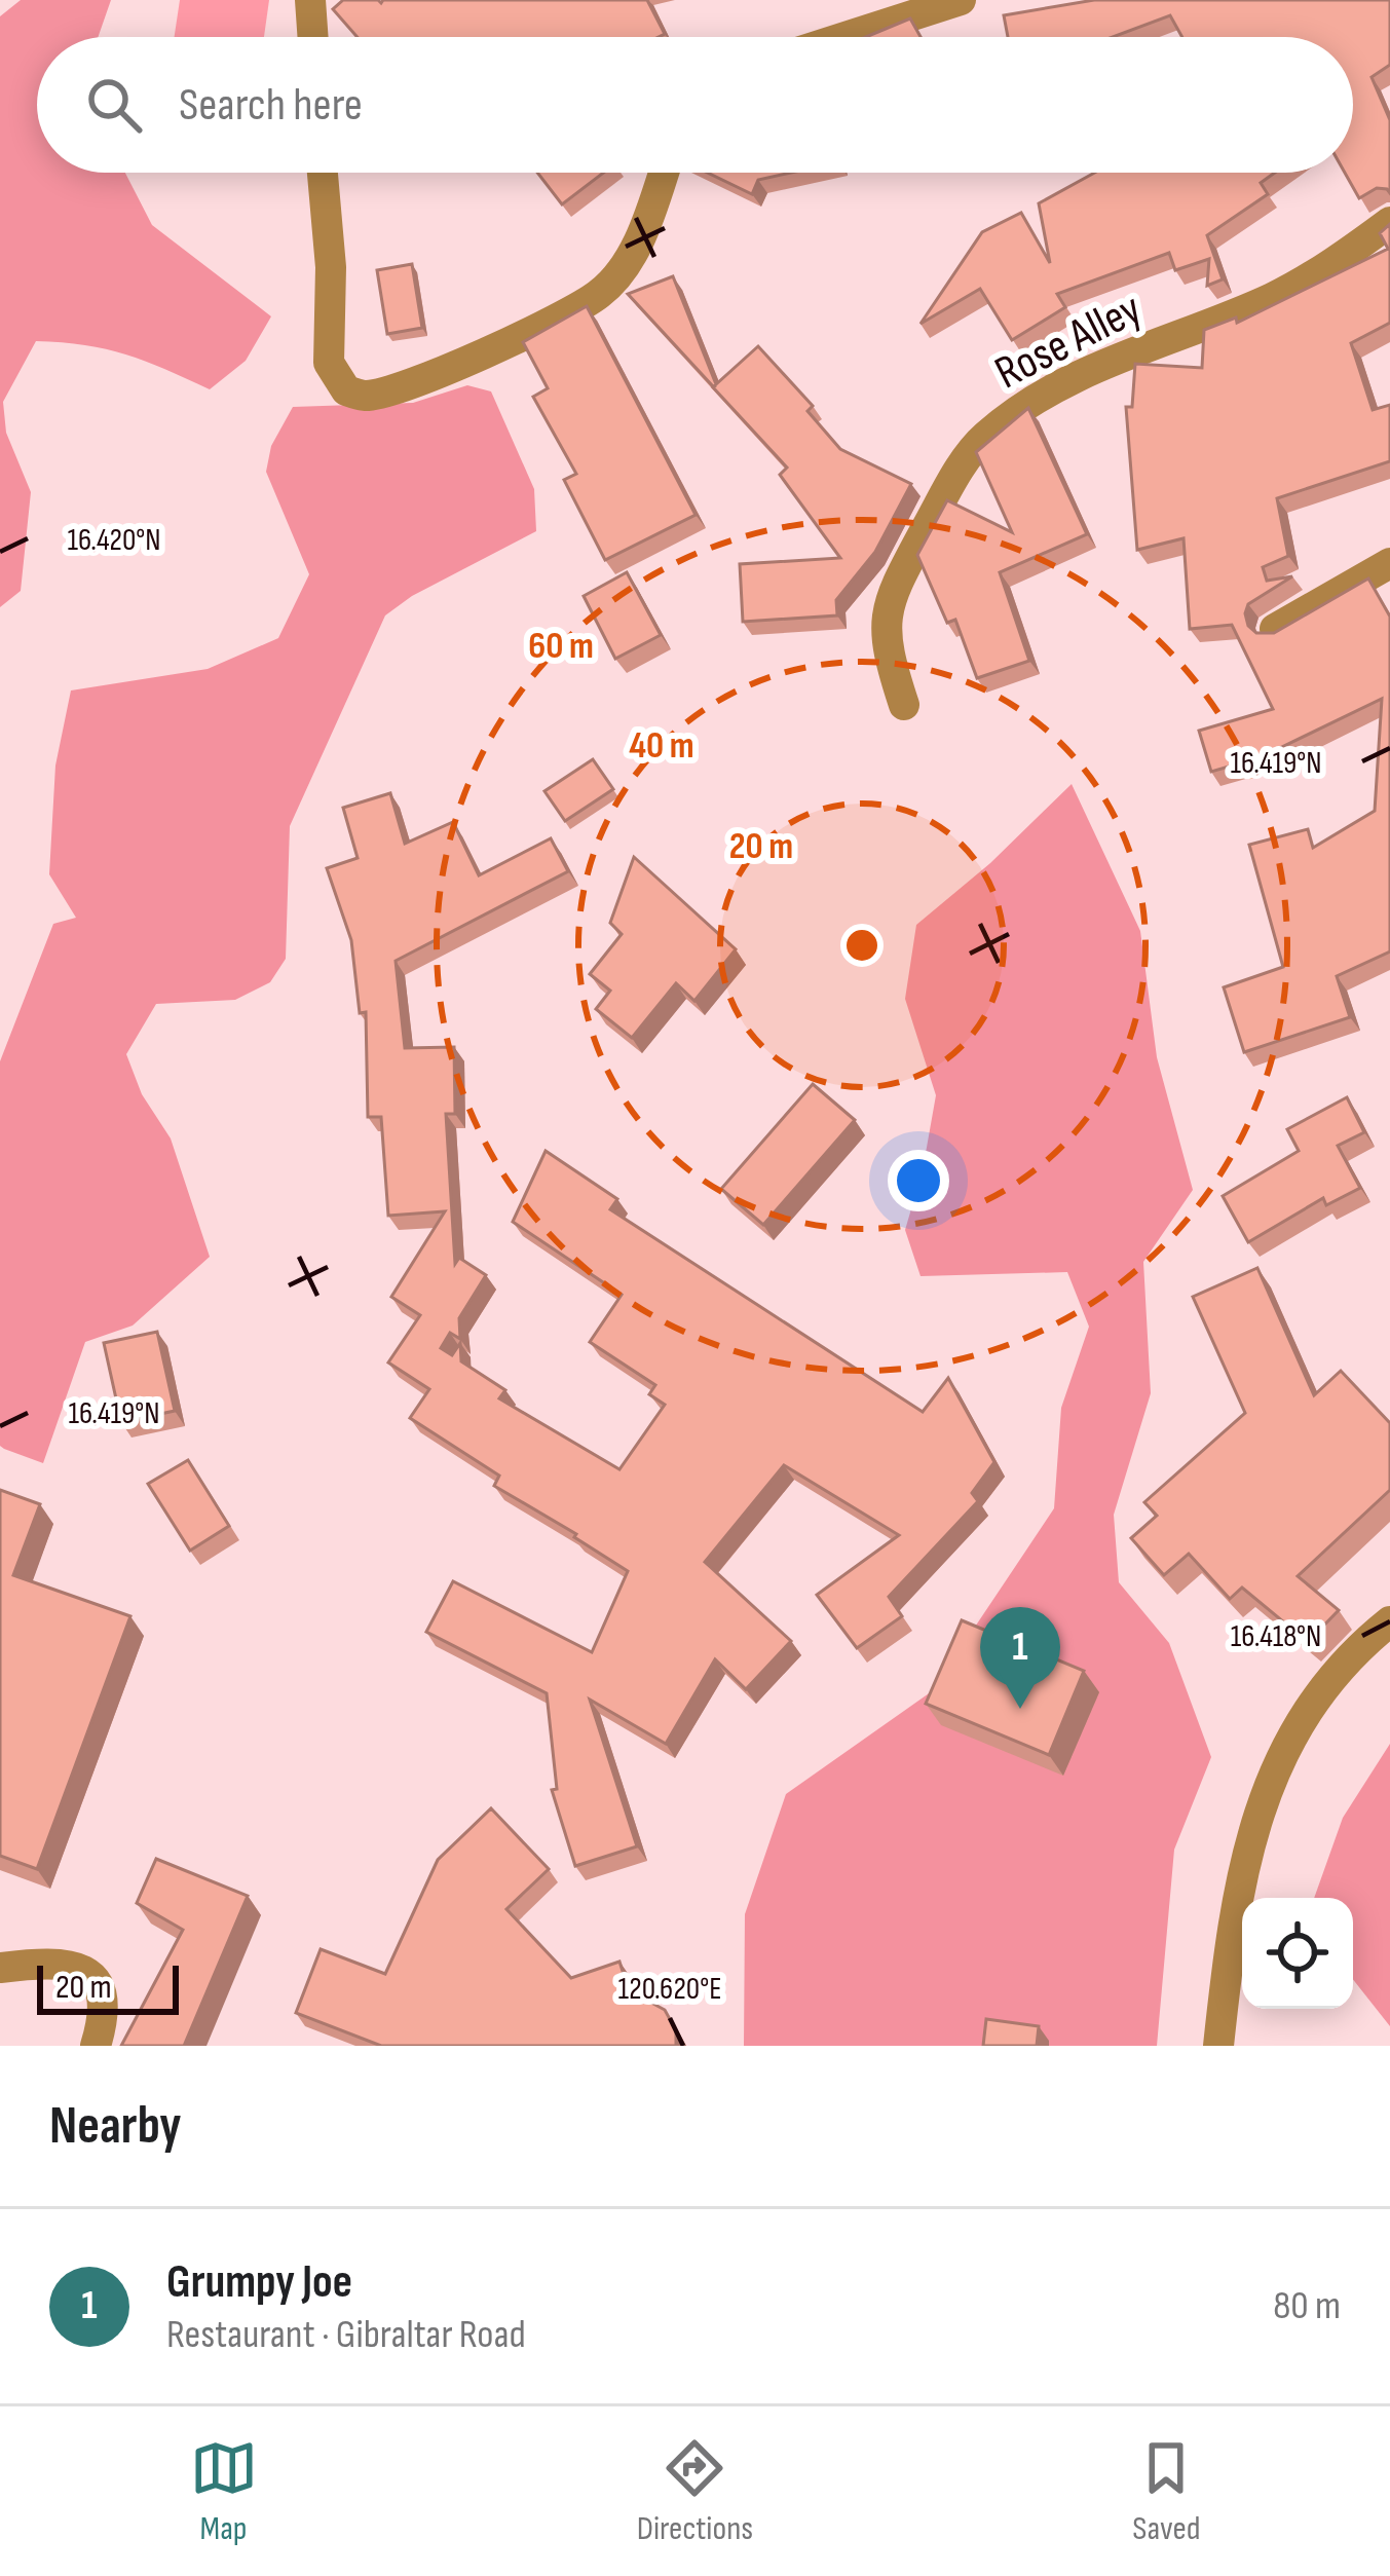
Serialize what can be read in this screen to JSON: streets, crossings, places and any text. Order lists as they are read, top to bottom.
{
  "streets": {
    "street": ["Rose Alley"]
  },
  "scale_bar": "20 m",
  "page": {
    "search": "Search here",
    "pins": "1",
    "scale": "20 m",
    "heading": "Nearby",
    "list": [
      {
        "mark": "1",
        "name": "Grumpy Joe",
        "note": "Restaurant · Gibraltar Road",
        "value": "80 m"
      }
    ],
    "nav": ["Map", "Directions", "Saved"]
  },
  "coordinates": [
    "16.420°N",
    "16.419°N",
    "16.418°N",
    "120.620°E"
  ],
  "rings": ["60 m", "40 m", "20 m"]
}
